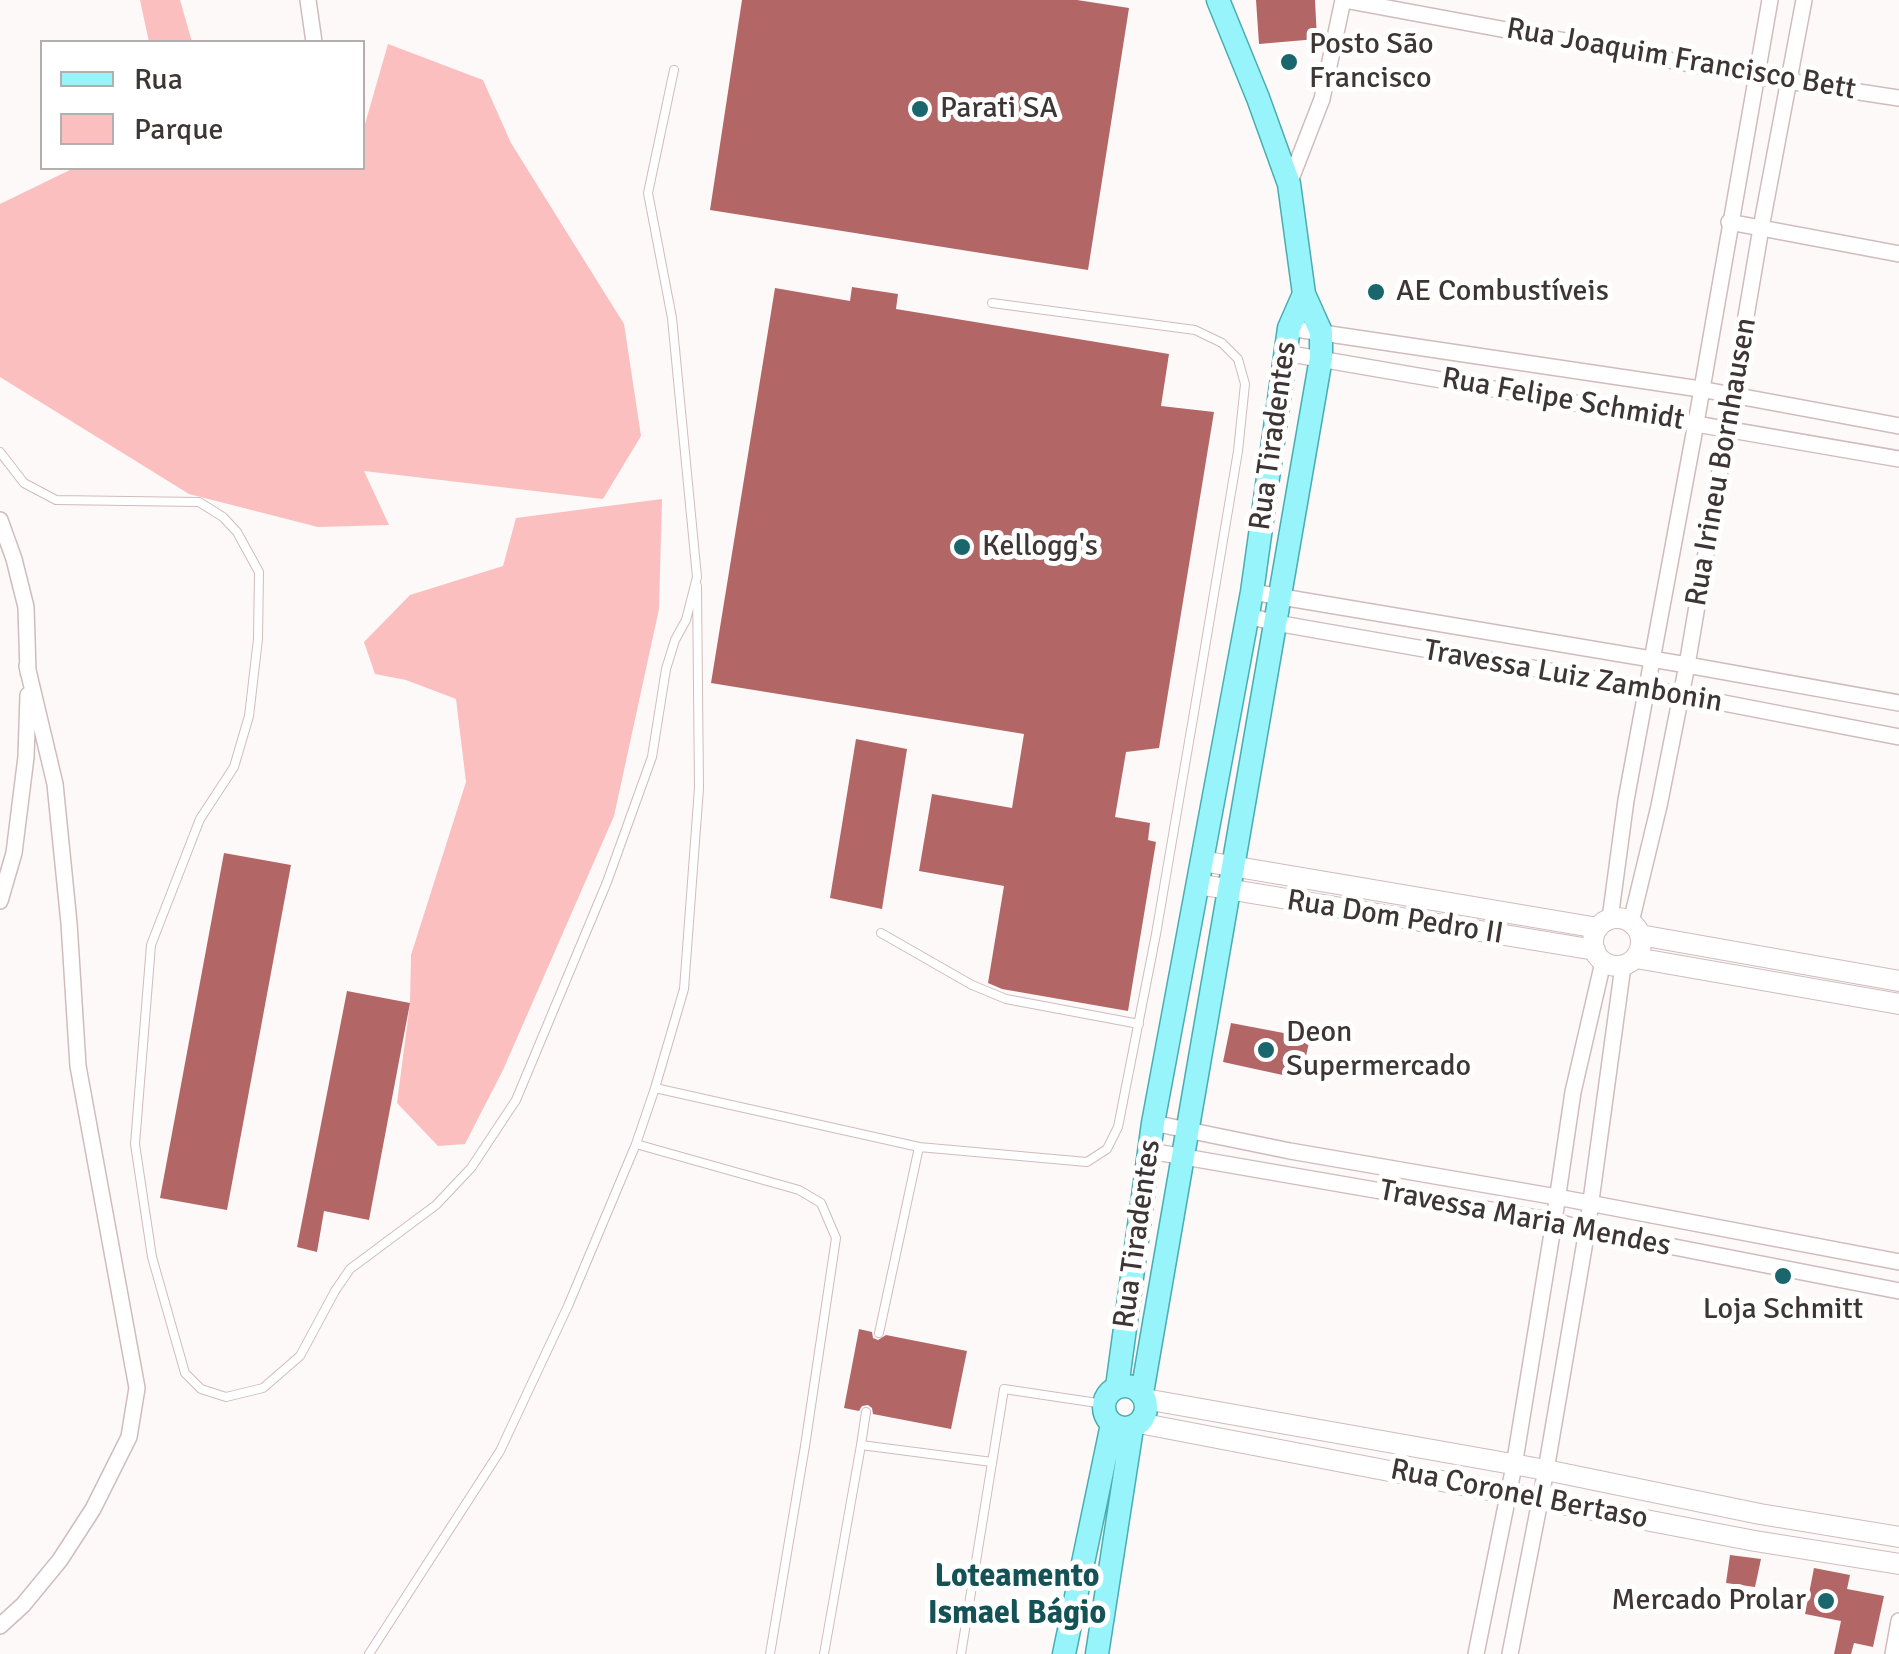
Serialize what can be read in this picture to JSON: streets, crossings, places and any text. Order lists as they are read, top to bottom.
{
  "streets": {
    "main road": ["Rua Tiradentes"],
    "street": [
      "Rua Joaquim Francisco Bett",
      "Rua Felipe Schmidt",
      "Rua Irineu Bornhausen",
      "Travessa Luiz Zambonin",
      "Rua Dom Pedro II",
      "Travessa Maria Mendes",
      "Rua Coronel Bertaso"
    ]
  },
  "crossings": [
    ["Rua Joaquim Francisco Bett", "Rua Irineu Bornhausen"],
    ["Rua Felipe Schmidt", "Rua Tiradentes"],
    ["Rua Felipe Schmidt", "Rua Irineu Bornhausen"],
    ["Rua Tiradentes", "Travessa Luiz Zambonin"],
    ["Rua Tiradentes", "Rua Dom Pedro II"],
    ["Rua Tiradentes", "Travessa Maria Mendes"],
    ["Rua Tiradentes", "Rua Coronel Bertaso"],
    ["Rua Irineu Bornhausen", "Travessa Luiz Zambonin"],
    ["Rua Irineu Bornhausen", "Rua Dom Pedro II"]
  ],
  "districts": ["Loteamento Ismael Bágio"],
  "places": [
    "Posto São Francisco",
    "Parati SA",
    "AE Combustíveis",
    "Kellogg's",
    "Deon Supermercado",
    "Loja Schmitt",
    "Mercado Prolar"
  ],
  "legend": ["Rua", "Parque"]
}
